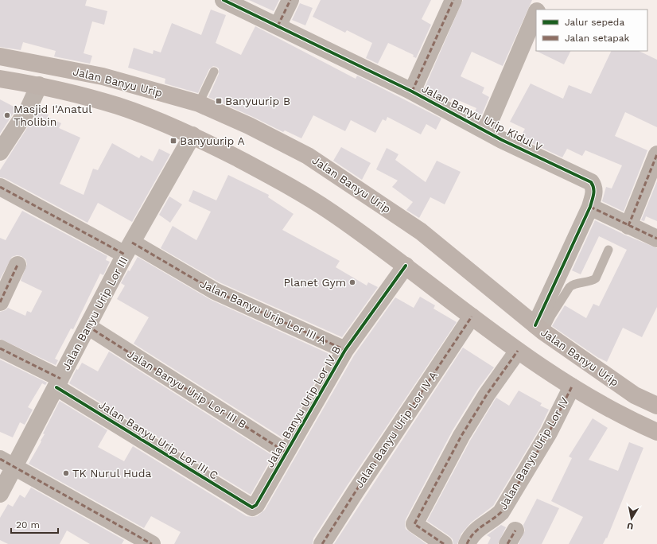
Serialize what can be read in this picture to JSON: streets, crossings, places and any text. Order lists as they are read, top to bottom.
{
  "streets": {
    "main road": ["Jalan Banyu Urip"],
    "street": [
      "Jalan Banyu Urip Kidul V",
      "Jalan Banyu Urip Lor III A",
      "Jalan Banyu Urip Lor III",
      "Jalan Banyu Urip Lor III B",
      "Jalan Banyu Urip Lor IV B",
      "Jalan Banyu Urip Lor IV A",
      "Jalan Banyu Urip Lor III C",
      "Jalan Banyu Urip Lor IV"
    ]
  },
  "crossings": [
    ["Jalan Banyu Urip", "Jalan Banyu Urip Kidul V"],
    ["Jalan Banyu Urip", "Jalan Banyu Urip Lor III"],
    ["Jalan Banyu Urip", "Jalan Banyu Urip Lor IV B"],
    ["Jalan Banyu Urip", "Jalan Banyu Urip Lor IV A"],
    ["Jalan Banyu Urip", "Jalan Banyu Urip Lor IV"],
    ["Jalan Banyu Urip Lor III A", "Jalan Banyu Urip Lor III"],
    ["Jalan Banyu Urip Lor III A", "Jalan Banyu Urip Lor IV B"],
    ["Jalan Banyu Urip Lor III", "Jalan Banyu Urip Lor III B"],
    ["Jalan Banyu Urip Lor III", "Jalan Banyu Urip Lor III C"],
    ["Jalan Banyu Urip Lor III B", "Jalan Banyu Urip Lor IV B"],
    ["Jalan Banyu Urip Lor IV B", "Jalan Banyu Urip Lor III C"]
  ],
  "places": {
    "transit": ["Banyuurip B", "Banyuurip A"],
    "other": ["Masjid I'Anatul Tholibin", "Planet Gym", "TK Nurul Huda"]
  },
  "legend": ["Jalur sepeda", "Jalan setapak"],
  "scale_bar": "20 m",
  "north": "bottom"
}
